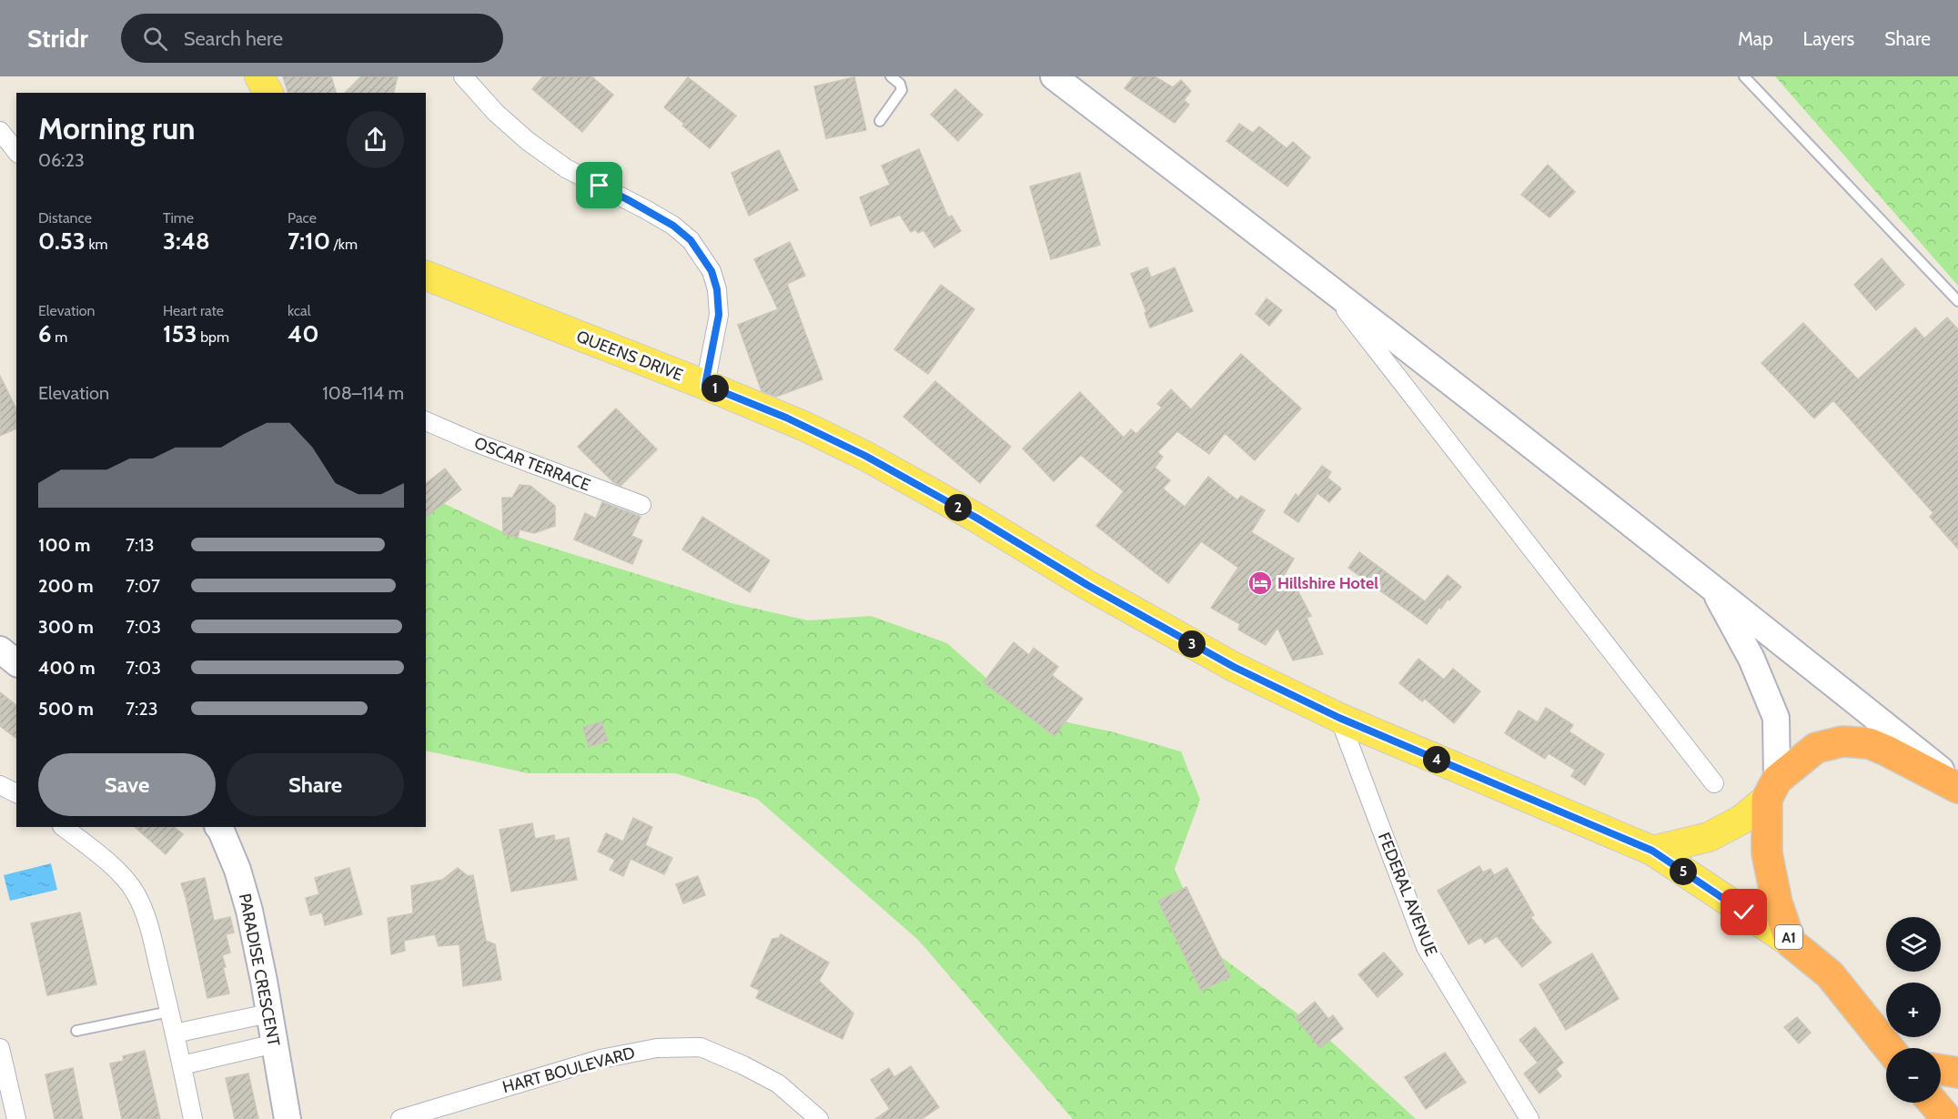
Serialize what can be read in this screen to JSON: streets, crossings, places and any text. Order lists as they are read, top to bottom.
{
  "streets": {
    "highway": ["A1"],
    "main road": ["QUEENS DRIVE", "PARADISE CRESCENT"],
    "street": ["OSCAR TERRACE", "FEDERAL AVENUE", "HART BOULEVARD"]
  },
  "crossings": [
    ["QUEENS DRIVE", "FEDERAL AVENUE"],
    ["QUEENS DRIVE", "A1"]
  ],
  "places": {
    "hotel": ["Hillshire Hotel"]
  },
  "page": {
    "header": "Stridr",
    "search": "Search here",
    "nav": ["Map", "Layers", "Share"],
    "heading": ["Morning run", "06:23"],
    "stats": [
      ["Distance", "0.53 km"],
      ["Time", "3:48"],
      ["Pace", "7:10 /km"],
      ["Elevation", "6 m"],
      ["Heart rate", "153 bpm"],
      ["kcal", "40"]
    ],
    "chart": ["Elevation", "108–114 m"],
    "pins": [
      "1",
      "2",
      "3",
      "4",
      "5"
    ],
    "list": [
      {
        "name": "100 m",
        "note": "7:13"
      },
      {
        "name": "200 m",
        "note": "7:07"
      },
      {
        "name": "300 m",
        "note": "7:03"
      },
      {
        "name": "400 m",
        "note": "7:03"
      },
      {
        "name": "500 m",
        "note": "7:23"
      }
    ],
    "buttons": ["Save", "Share"],
    "map_buttons": ["+", "−"]
  }
}
